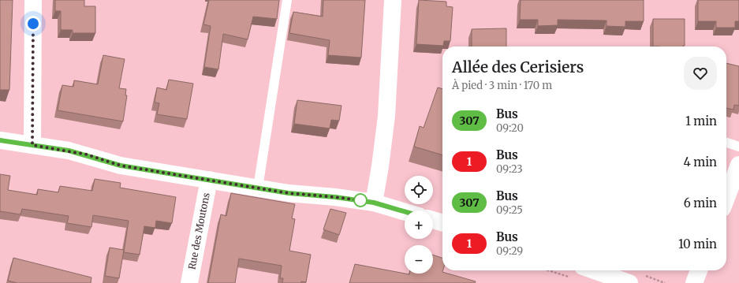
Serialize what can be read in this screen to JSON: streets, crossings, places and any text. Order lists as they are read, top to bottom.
{
  "streets": {
    "street": ["Rue des Moutons"]
  },
  "lines": ["bus line 307"],
  "page": {
    "heading": ["Allée des Cerisiers", "À pied · 3 min · 170 m"],
    "list": [
      {
        "mark": "307",
        "name": "Bus",
        "note": "09:20",
        "value": "1 min"
      },
      {
        "mark": "1",
        "name": "Bus",
        "note": "09:23",
        "value": "4 min"
      },
      {
        "mark": "307",
        "name": "Bus",
        "note": "09:25",
        "value": "6 min"
      },
      {
        "mark": "1",
        "name": "Bus",
        "note": "09:29",
        "value": "10 min"
      }
    ],
    "map_buttons": ["+", "−"]
  }
}
